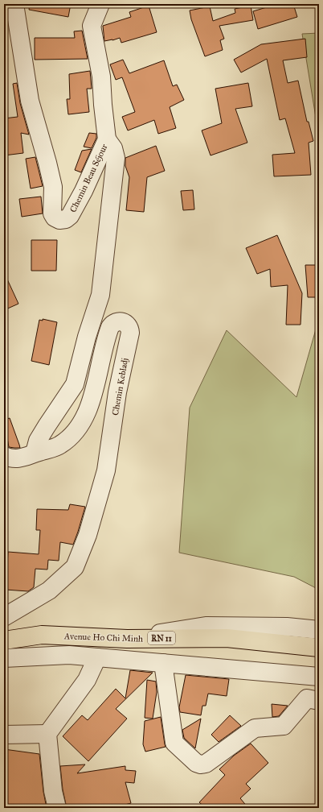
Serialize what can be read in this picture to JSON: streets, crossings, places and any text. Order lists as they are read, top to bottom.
{
  "streets": {
    "main road": ["Avenue Ho Chi Minh", "RN 11"],
    "street": ["Chemin Beau Séjour", "Chemin Kebladj"]
  }
}
